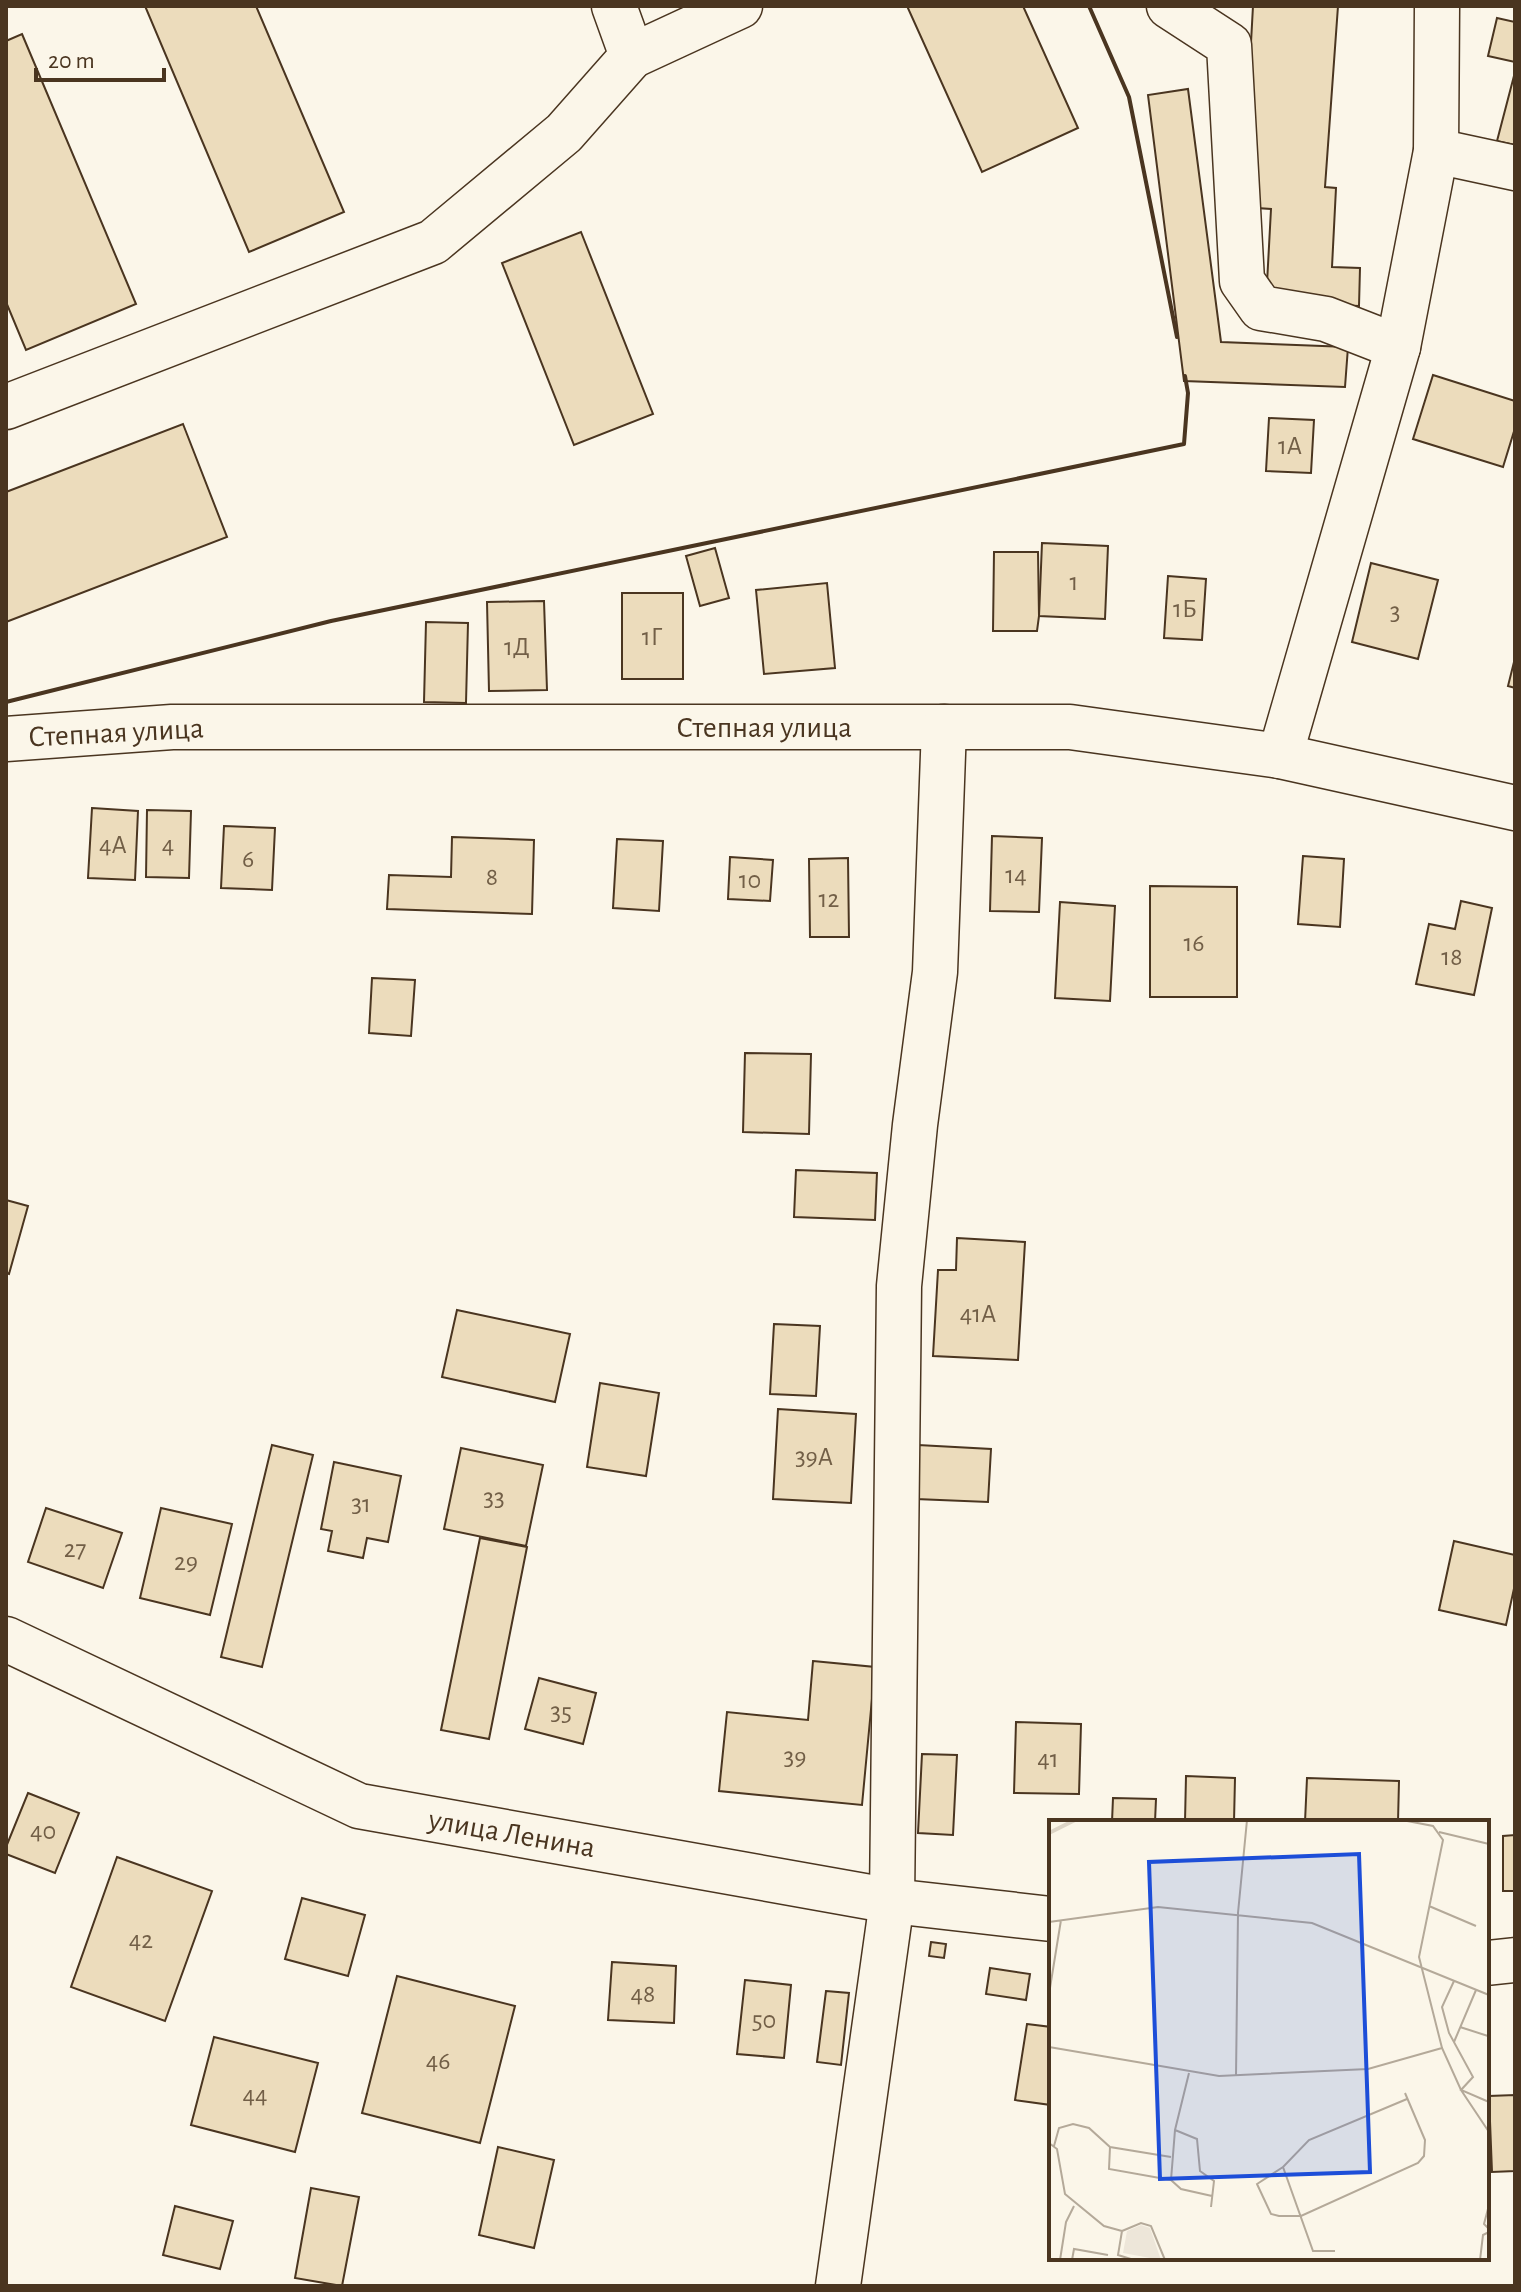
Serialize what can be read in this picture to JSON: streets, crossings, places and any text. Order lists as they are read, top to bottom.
{
  "streets": {
    "street": ["Степная улица", "улица Ленина"]
  },
  "house_numbers": [
    "1А",
    "1",
    "1Б",
    "3",
    "1Г",
    "1Д",
    "4А",
    "4",
    "6",
    "14",
    "8",
    "10",
    "12",
    "16",
    "18",
    "41А",
    "39А",
    "33",
    "31",
    "27",
    "29",
    "35",
    "39",
    "41",
    "40",
    "42",
    "48",
    "50",
    "46",
    "44"
  ],
  "scale_bar": "20 m"
}
